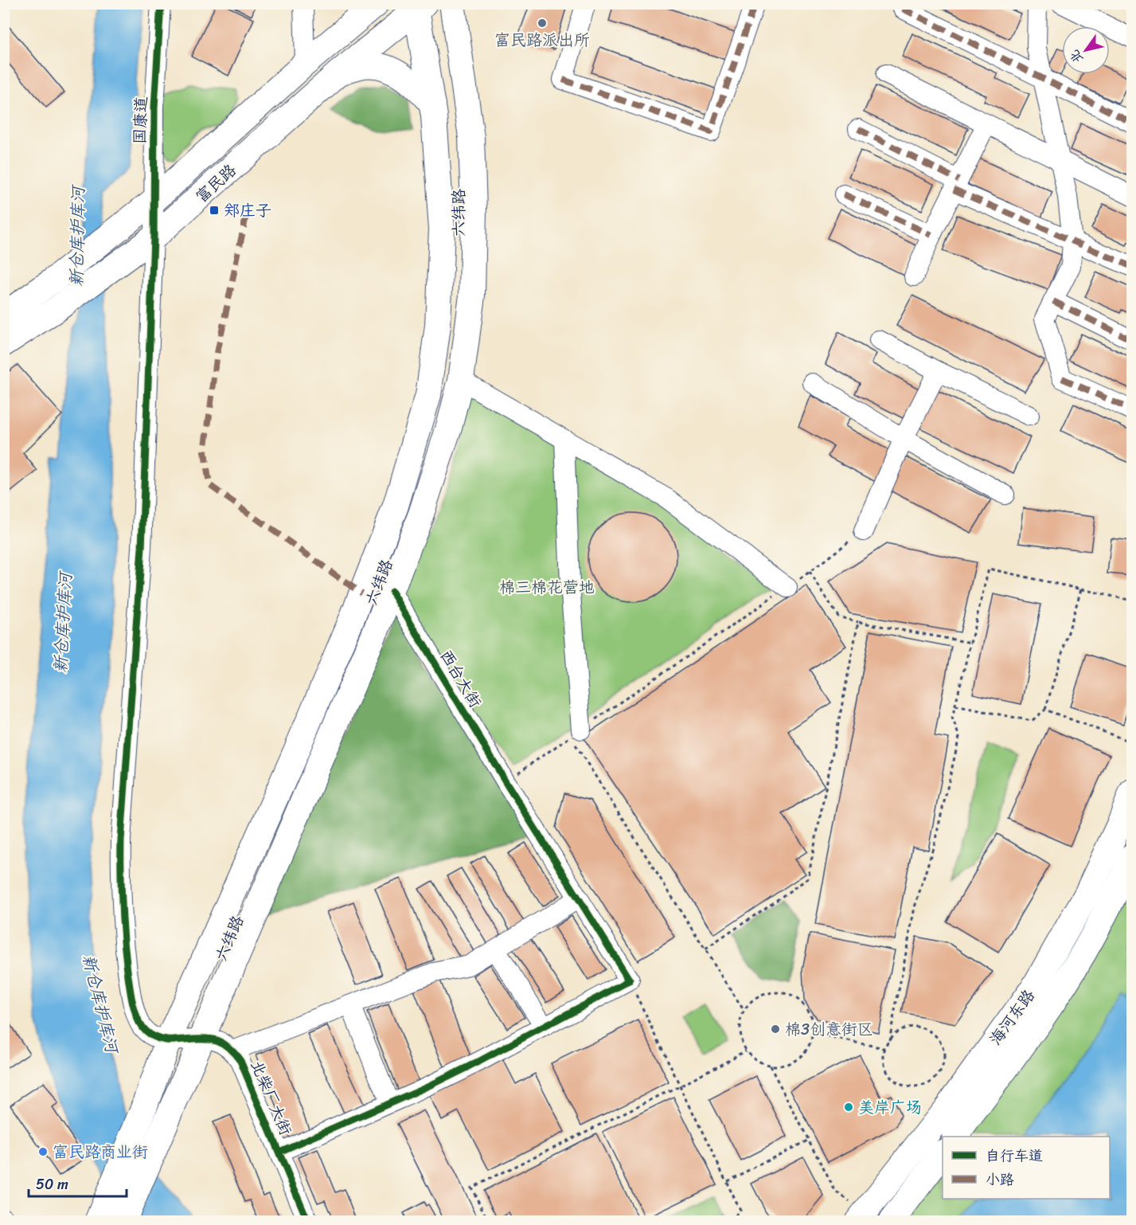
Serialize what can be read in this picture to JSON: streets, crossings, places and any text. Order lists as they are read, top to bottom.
{
  "streets": {
    "main road": ["富民路", "六纬路", "海河东路"],
    "street": ["国康道", "西台大街", "北柴厂大街"]
  },
  "crossings": [
    ["国康道", "富民路"],
    ["国康道", "六纬路"],
    ["国康道", "北柴厂大街"],
    ["富民路", "六纬路"],
    ["六纬路", "西台大街"],
    ["六纬路", "北柴厂大街"]
  ],
  "water": ["新仓库护库河"],
  "parks": ["棉三棉花营地"],
  "places": {
    "other": [
      "富民路派出所",
      "棉3创意街区",
      "美岸广场",
      "富民路商业街"
    ],
    "transit": ["郑庄子"]
  },
  "legend": ["自行车道", "小路"],
  "scale_bar": "50 m",
  "north": "bottom left"
}
